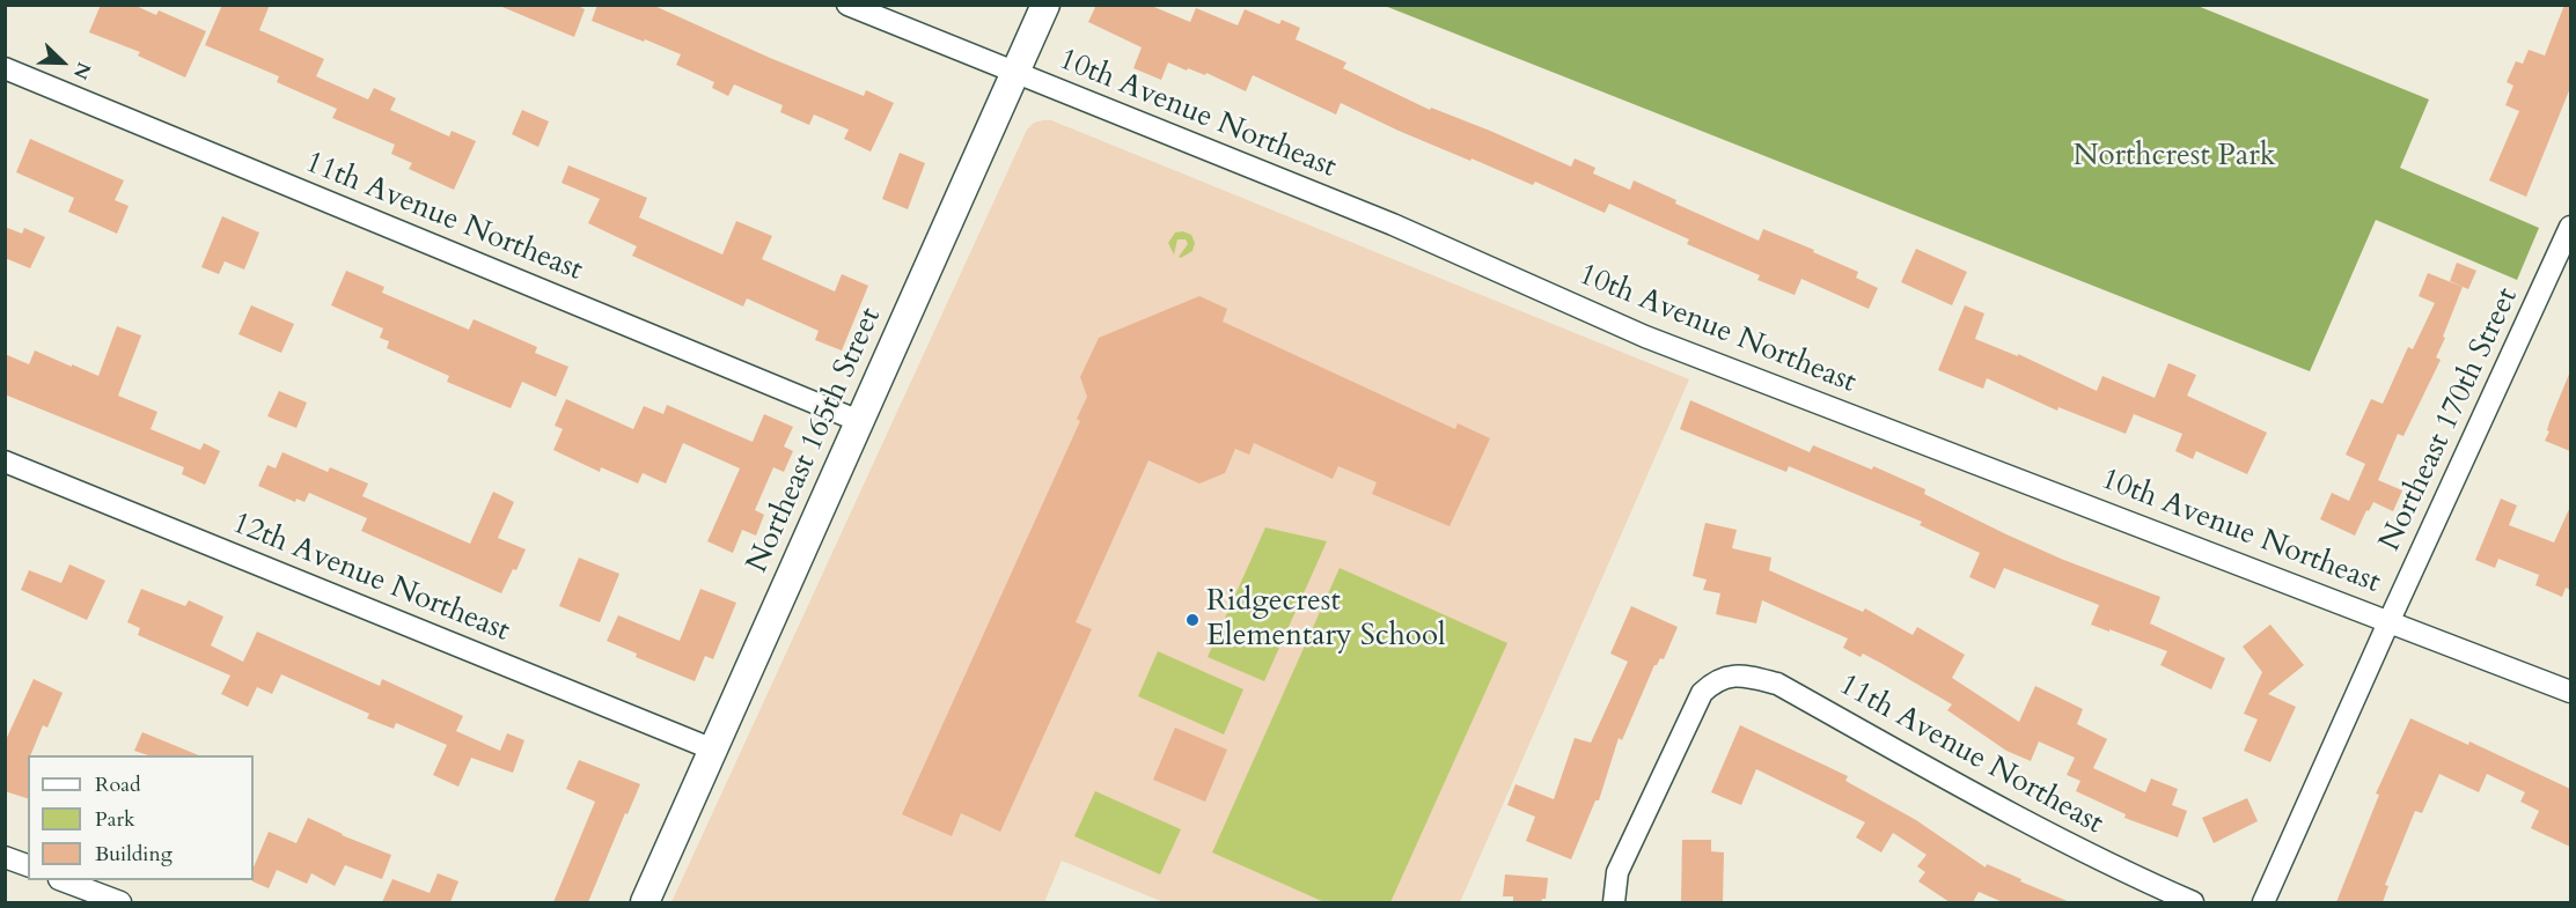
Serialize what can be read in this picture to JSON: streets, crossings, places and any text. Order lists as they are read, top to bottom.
{
  "streets": {
    "street": [
      "10th Avenue Northeast",
      "11th Avenue Northeast",
      "Northeast 170th Street",
      "Northeast 165th Street",
      "12th Avenue Northeast"
    ]
  },
  "crossings": [
    ["10th Avenue Northeast", "Northeast 170th Street"],
    ["10th Avenue Northeast", "Northeast 165th Street"],
    ["11th Avenue Northeast", "Northeast 165th Street"],
    ["Northeast 165th Street", "12th Avenue Northeast"]
  ],
  "parks": ["Northcrest Park"],
  "places": ["Ridgecrest Elementary School"],
  "legend": ["Road", "Park", "Building"],
  "north": "bottom right"
}
